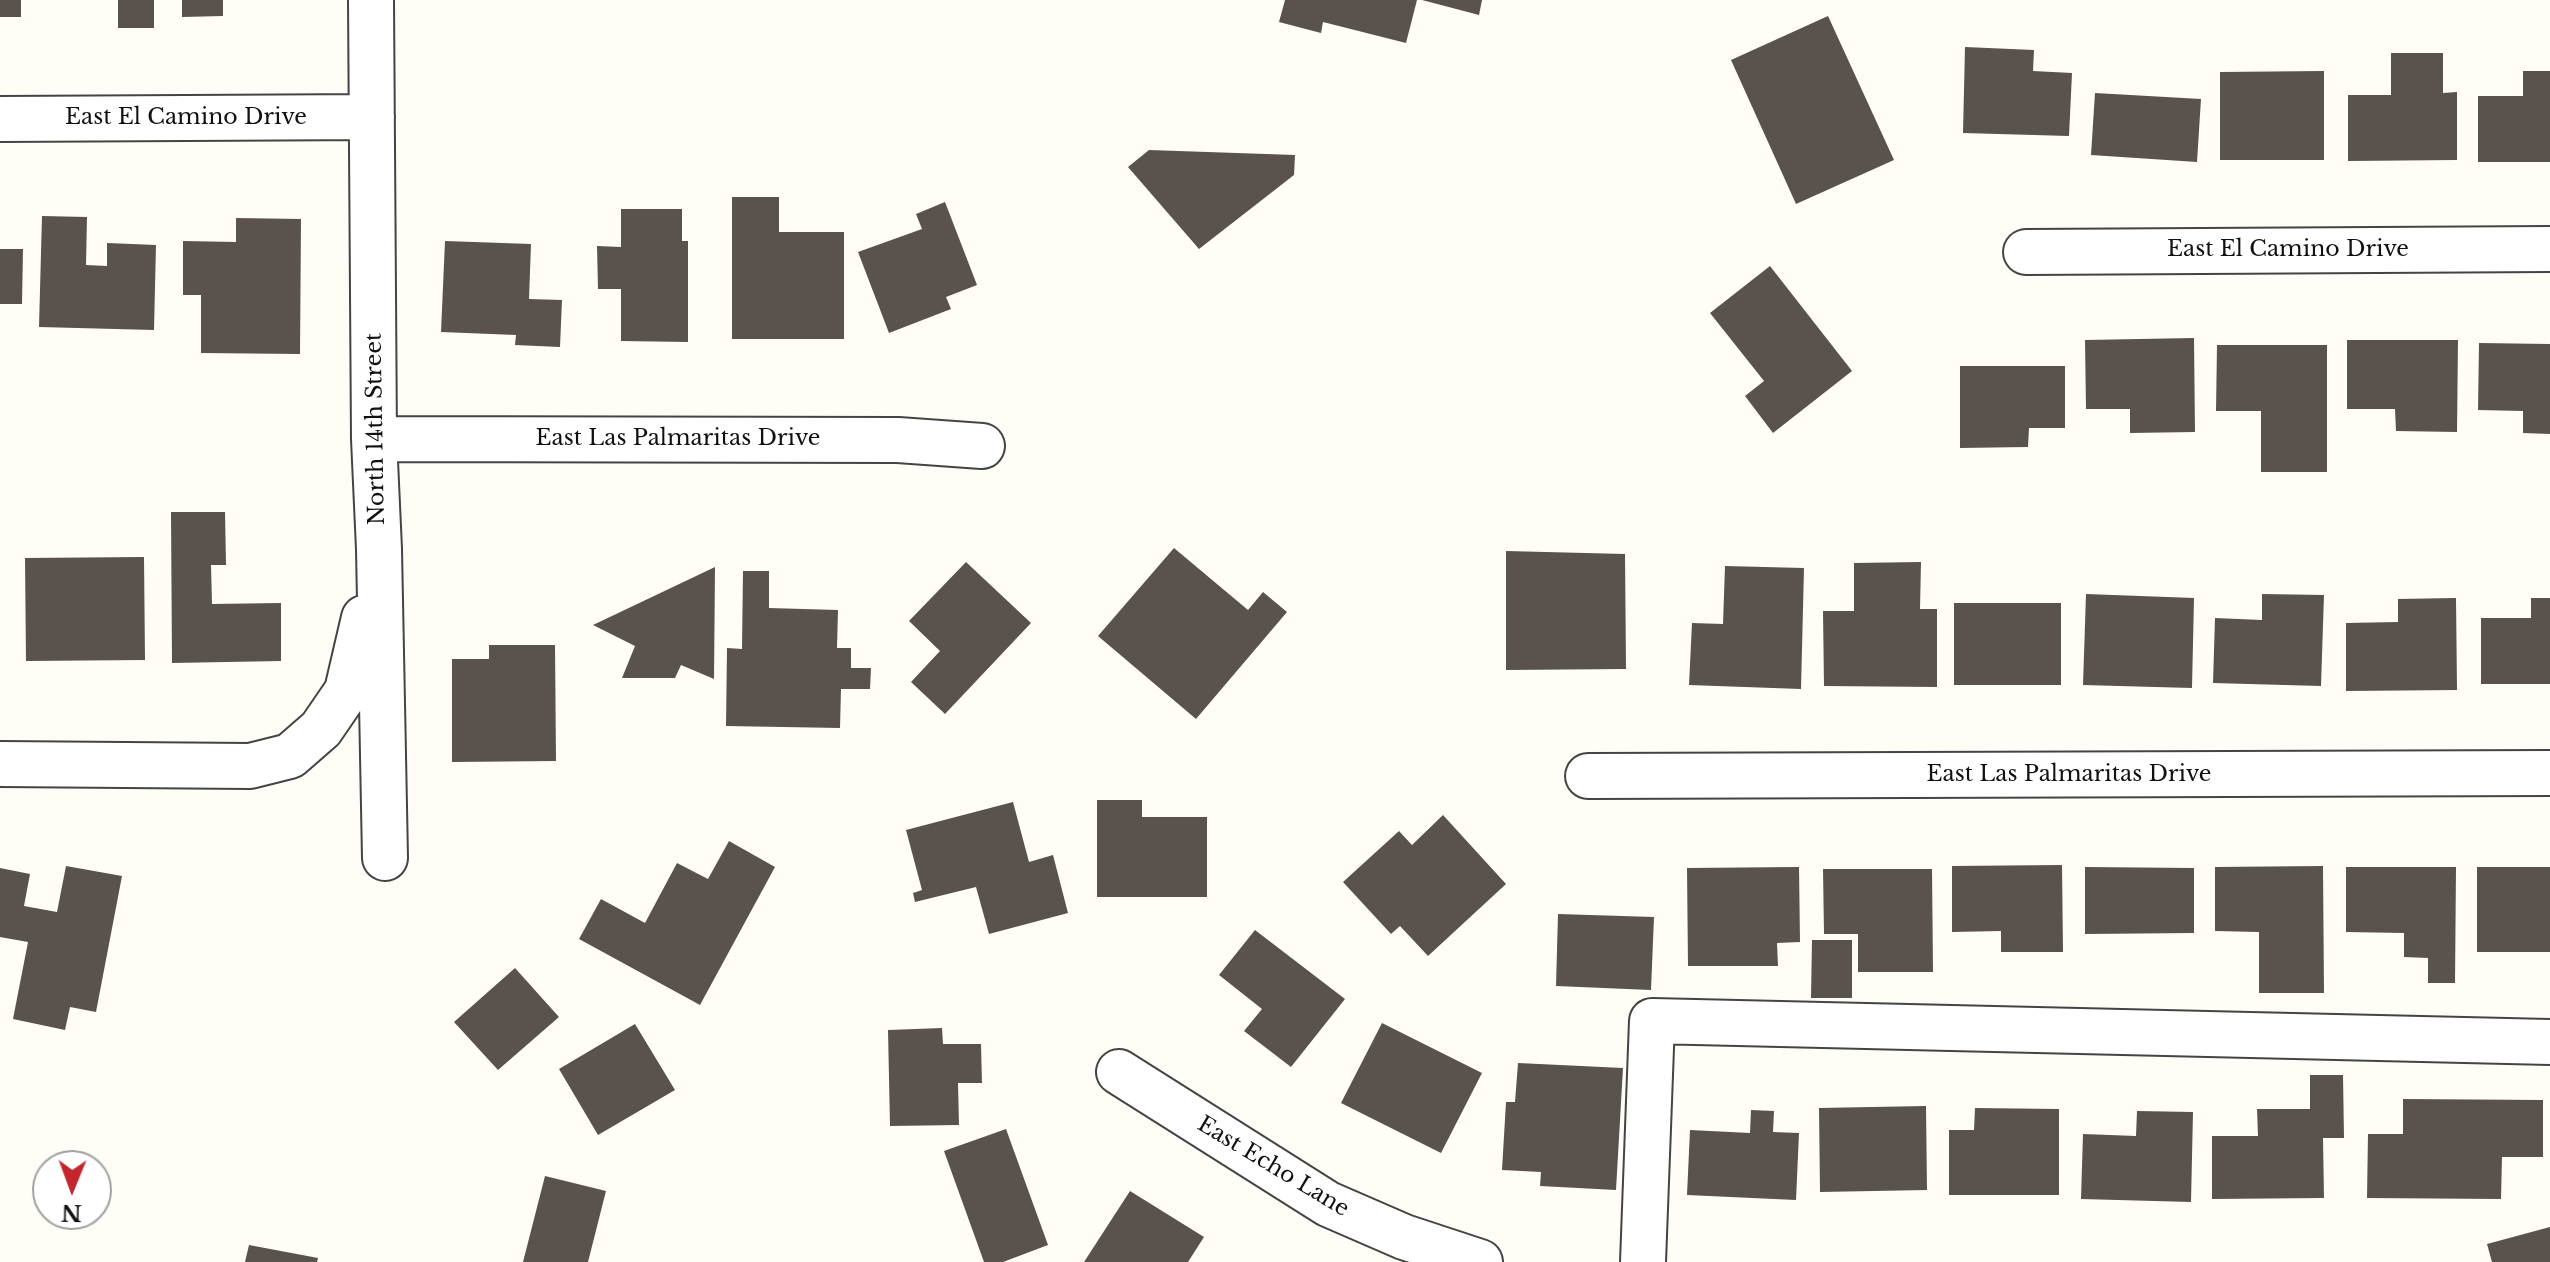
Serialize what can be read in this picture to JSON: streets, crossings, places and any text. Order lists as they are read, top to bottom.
{
  "streets": {
    "street": [
      "East El Camino Drive",
      "North 14th Street",
      "East Las Palmaritas Drive",
      "East Echo Lane"
    ]
  },
  "crossings": [
    ["East El Camino Drive", "North 14th Street"],
    ["North 14th Street", "East Las Palmaritas Drive"]
  ],
  "north": "bottom"
}
